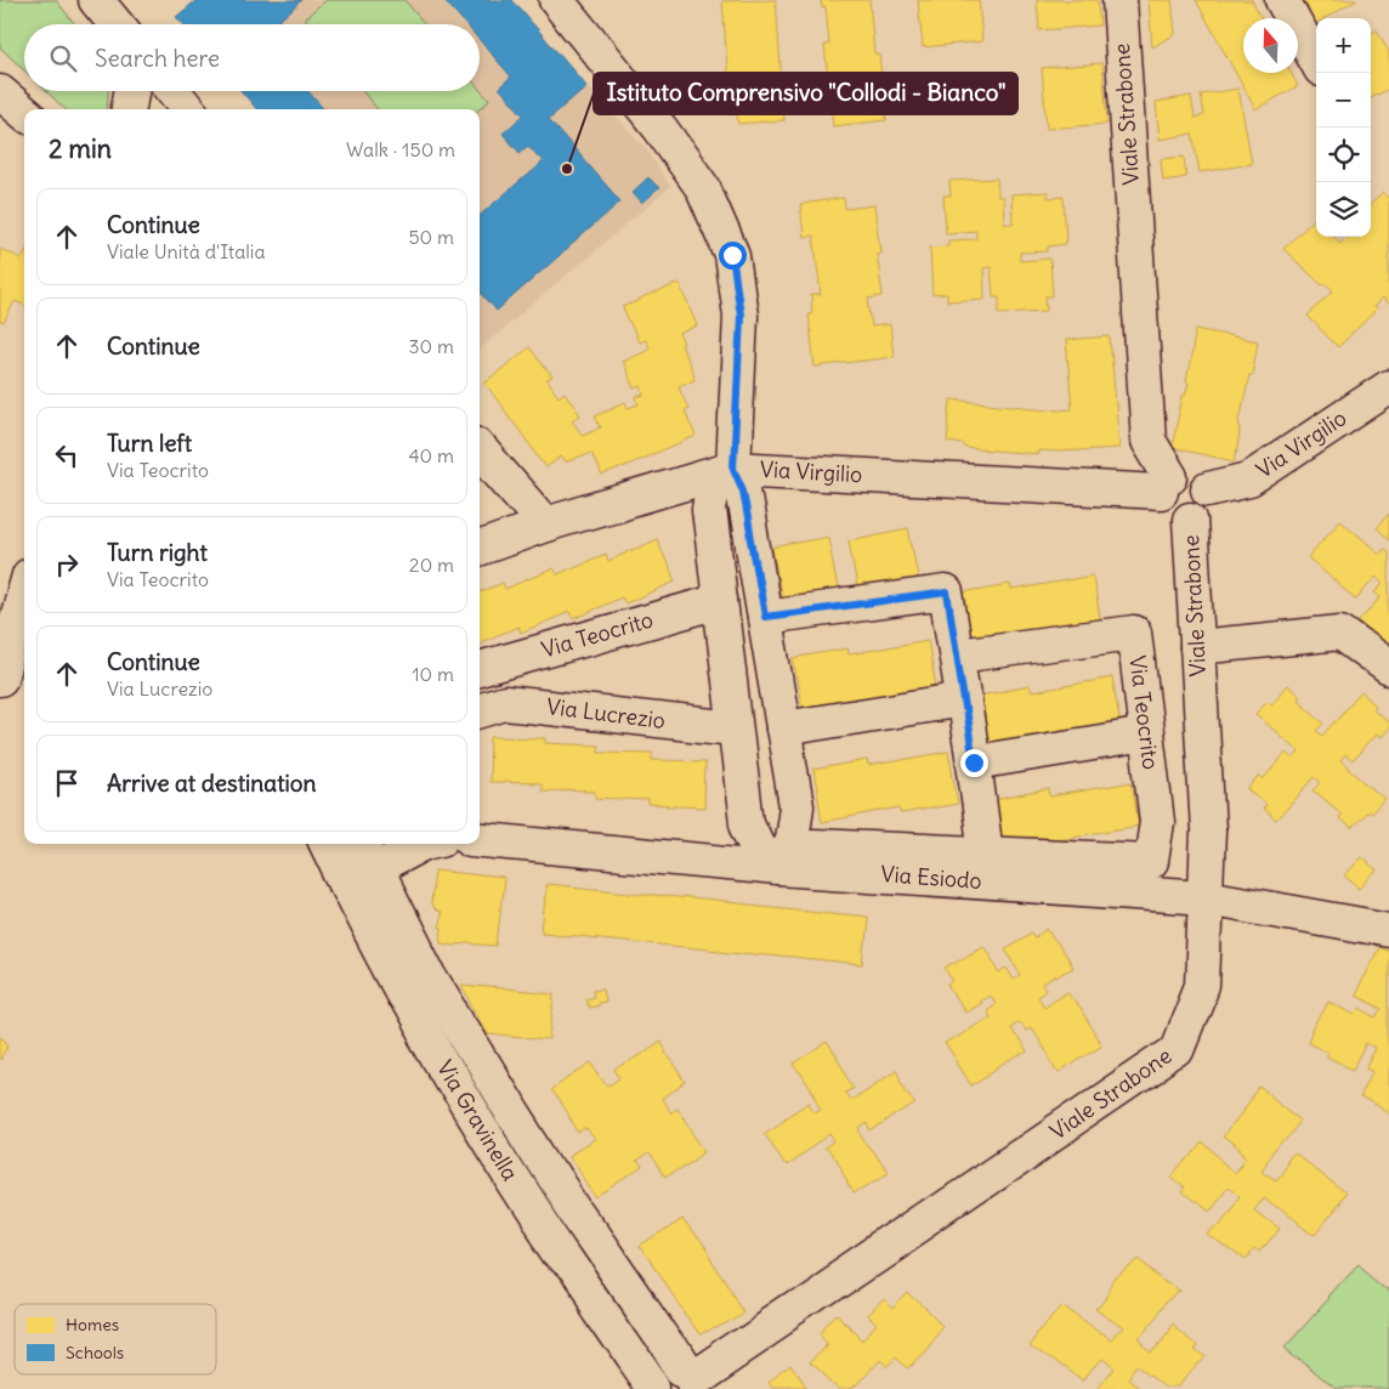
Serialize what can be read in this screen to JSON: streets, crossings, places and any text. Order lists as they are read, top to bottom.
{
  "streets": {
    "street": [
      "Viale Strabone",
      "Via Virgilio",
      "Via Teocrito",
      "Via Lucrezio",
      "Via Esiodo",
      "Via Gravinella"
    ]
  },
  "crossings": [
    ["Viale Strabone", "Via Virgilio"],
    ["Viale Strabone", "Via Esiodo"],
    ["Viale Strabone", "Via Gravinella"],
    ["Via Teocrito", "Via Esiodo"]
  ],
  "places": ["Istituto Comprensivo \"Collodi - Bianco\""],
  "legend": ["Homes", "Schools"],
  "north": "top",
  "page": {
    "map_buttons": ["+", "−"],
    "search": "Search here",
    "heading": ["2 min", "Walk · 150 m"],
    "list": [
      ["Continue", "Viale Unità d'Italia", "50 m"],
      ["Continue", "30 m"],
      ["Turn left", "Via Teocrito", "40 m"],
      ["Turn right", "Via Teocrito", "20 m"],
      ["Continue", "Via Lucrezio", "10 m"],
      "Arrive at destination"
    ]
  }
}
